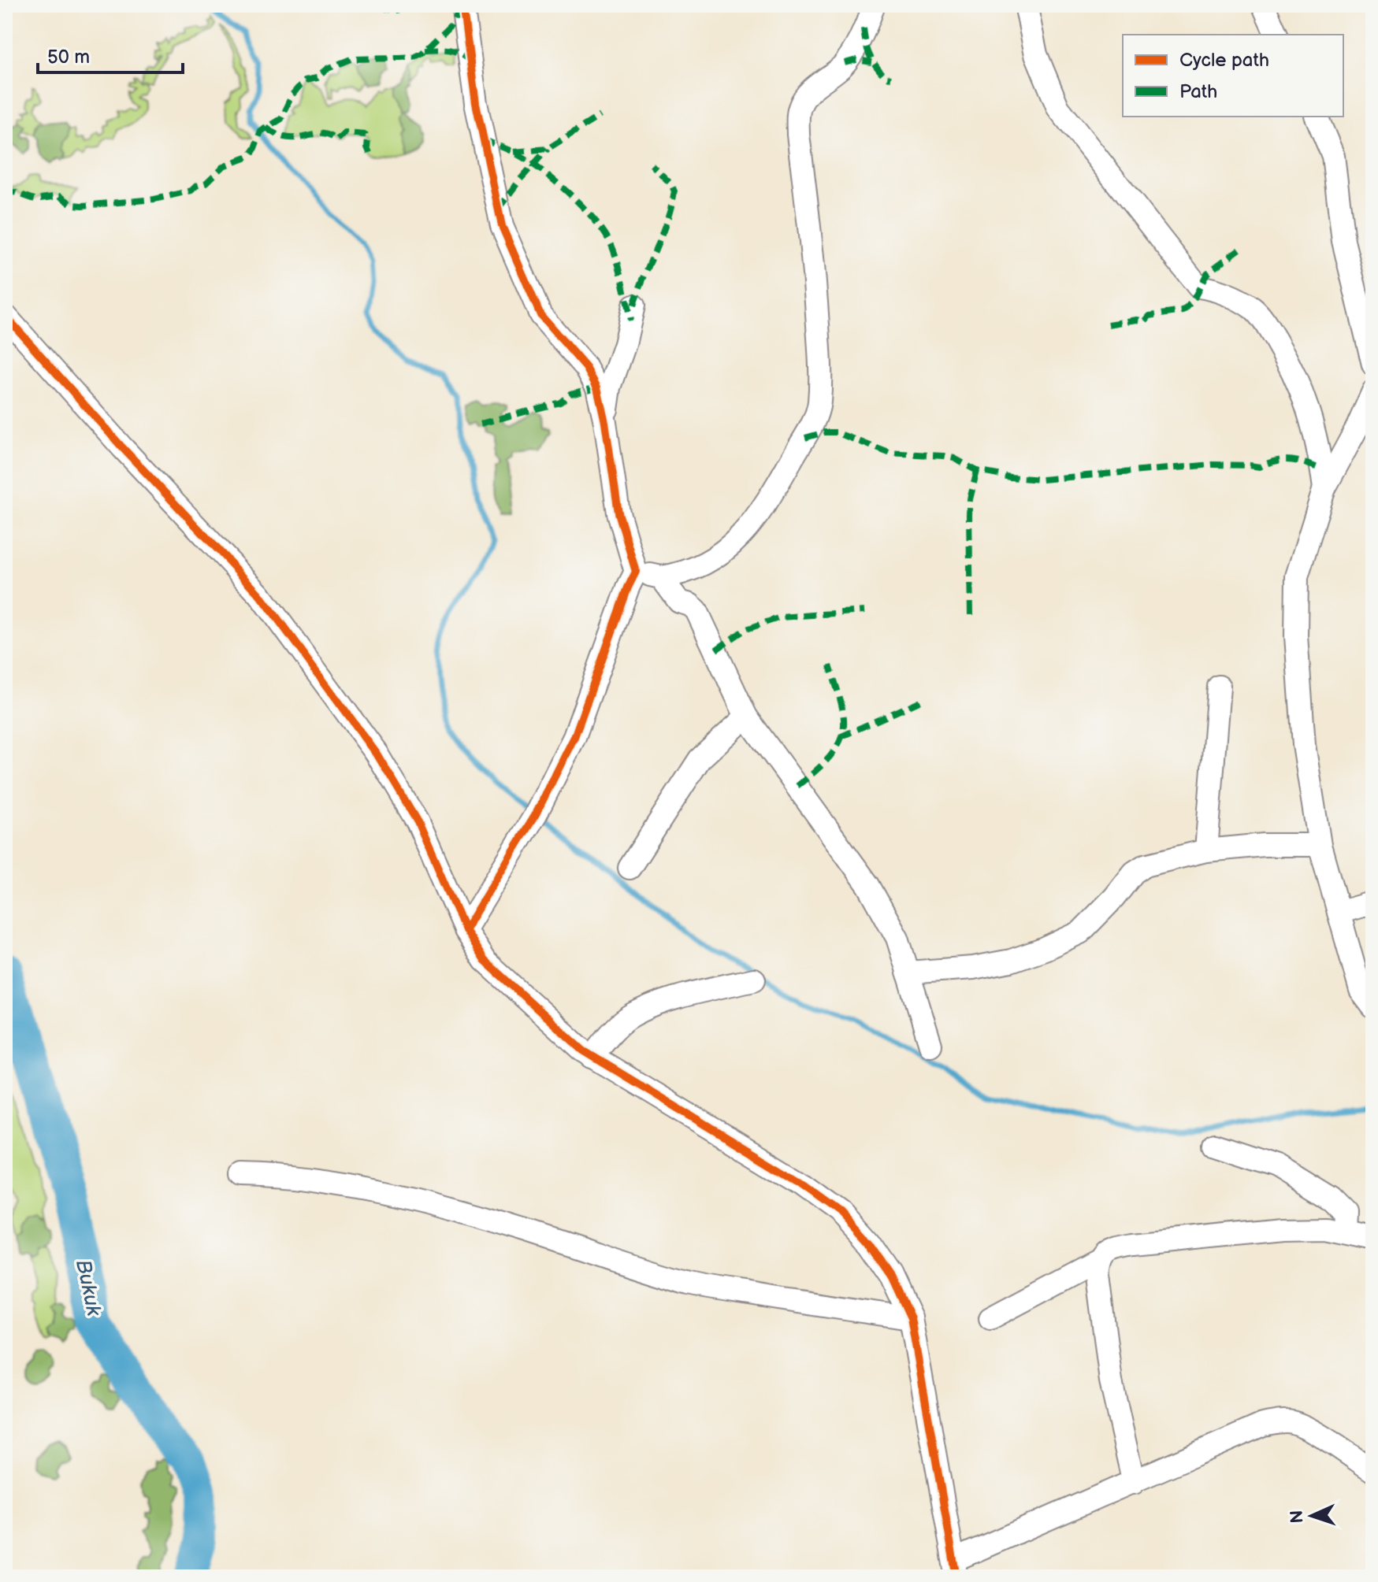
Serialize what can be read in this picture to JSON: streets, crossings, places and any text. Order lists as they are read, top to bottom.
{
  "water": ["Bukuk"],
  "legend": ["Cycle path", "Path"],
  "scale_bar": "50 m",
  "north": "left"
}
